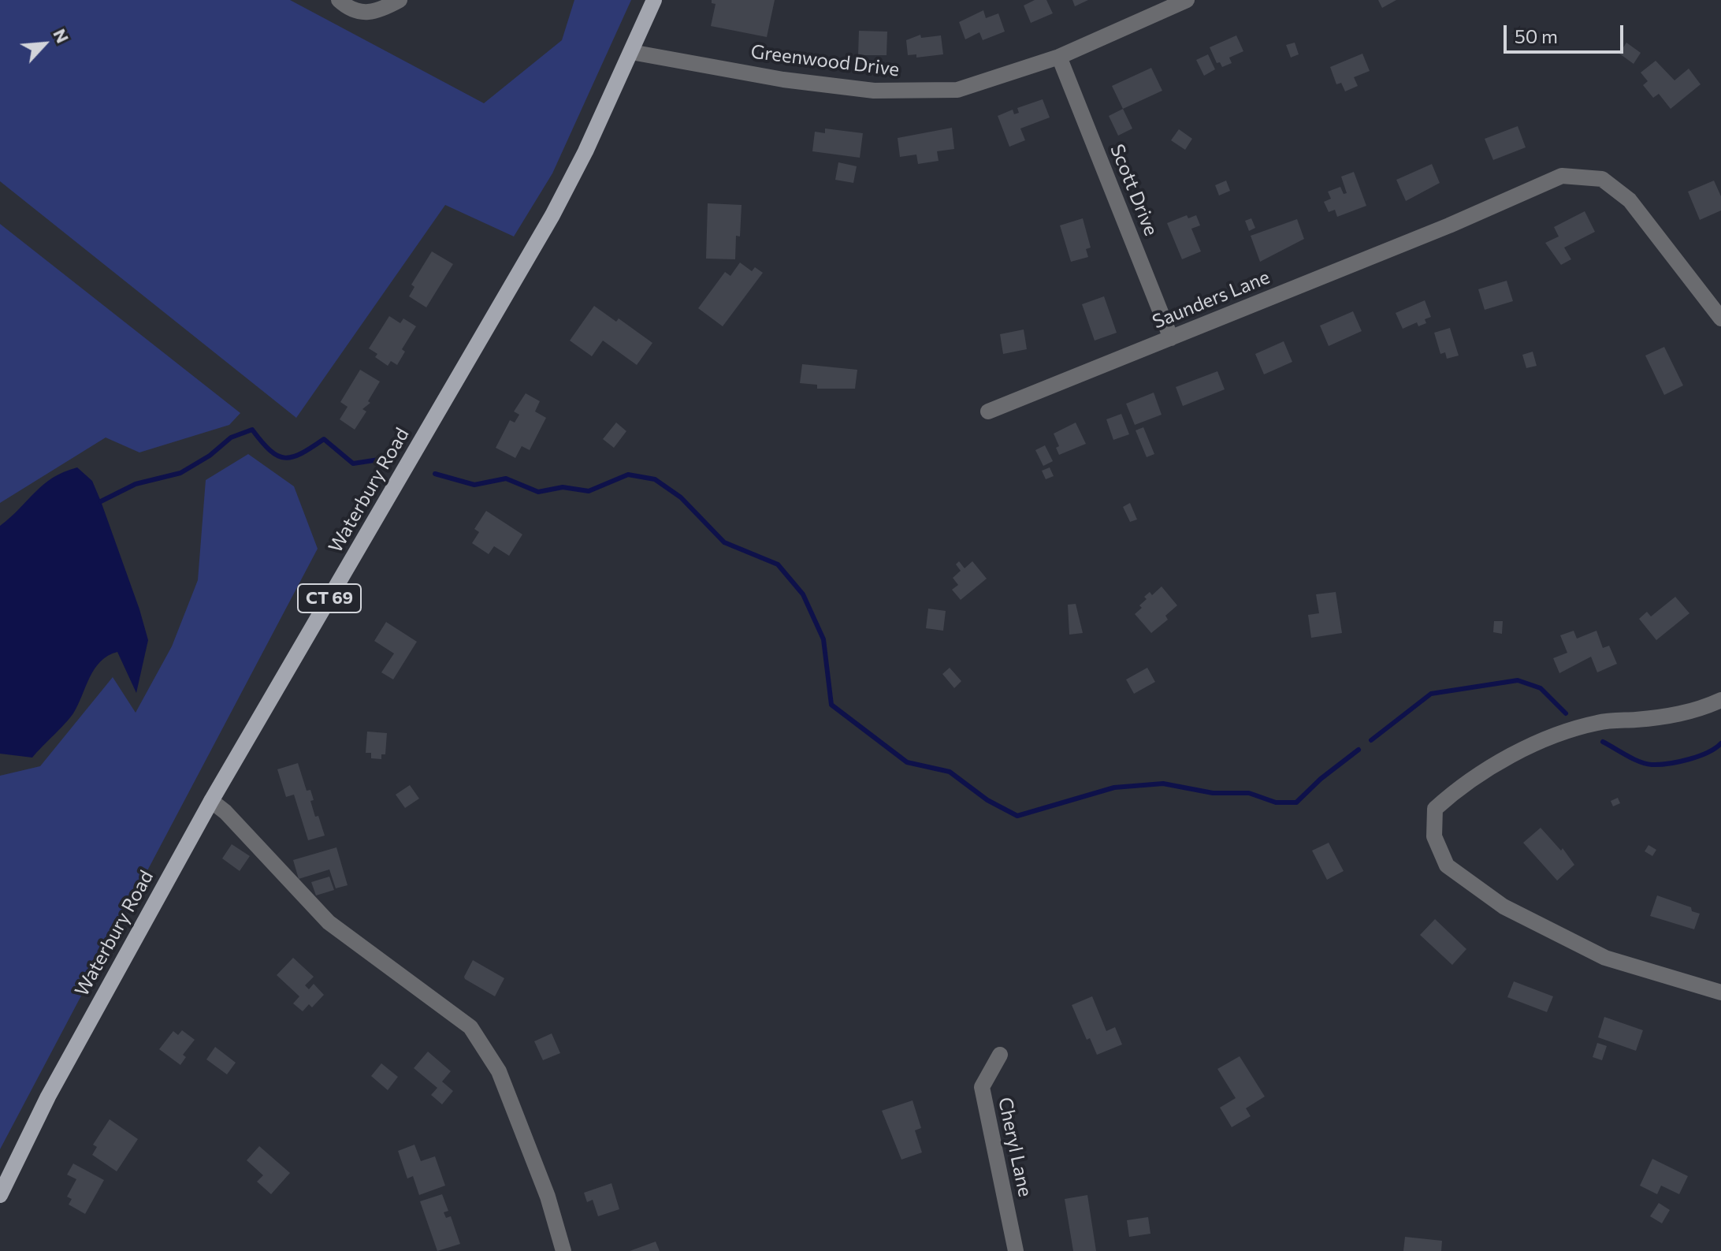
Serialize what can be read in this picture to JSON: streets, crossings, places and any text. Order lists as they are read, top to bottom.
{
  "streets": {
    "main road": ["Waterbury Road", "CT 69"],
    "street": [
      "Greenwood Drive",
      "Scott Drive",
      "Saunders Lane",
      "Cheryl Lane"
    ]
  },
  "crossings": [
    ["Greenwood Drive", "Scott Drive"],
    ["Greenwood Drive", "Waterbury Road"],
    ["Scott Drive", "Saunders Lane"]
  ],
  "scale_bar": "50 m",
  "north": "top right"
}
